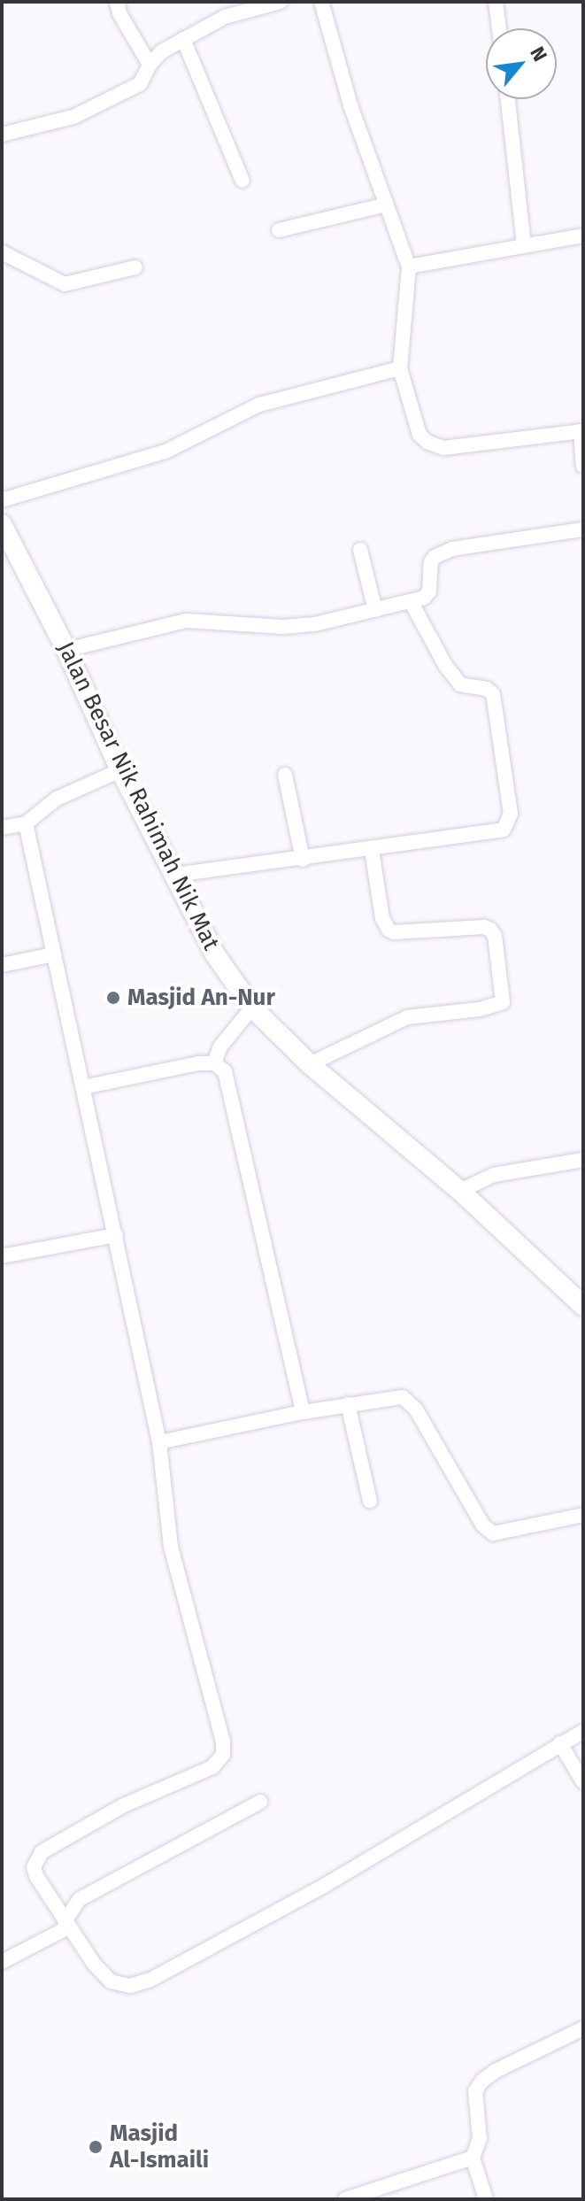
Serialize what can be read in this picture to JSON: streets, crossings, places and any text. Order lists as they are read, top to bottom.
{
  "streets": {
    "street": ["Jalan Besar Nik Rahimah Nik Mat"]
  },
  "places": ["Masjid An-Nur", "Masjid Al-Ismaili"],
  "north": "top right"
}
